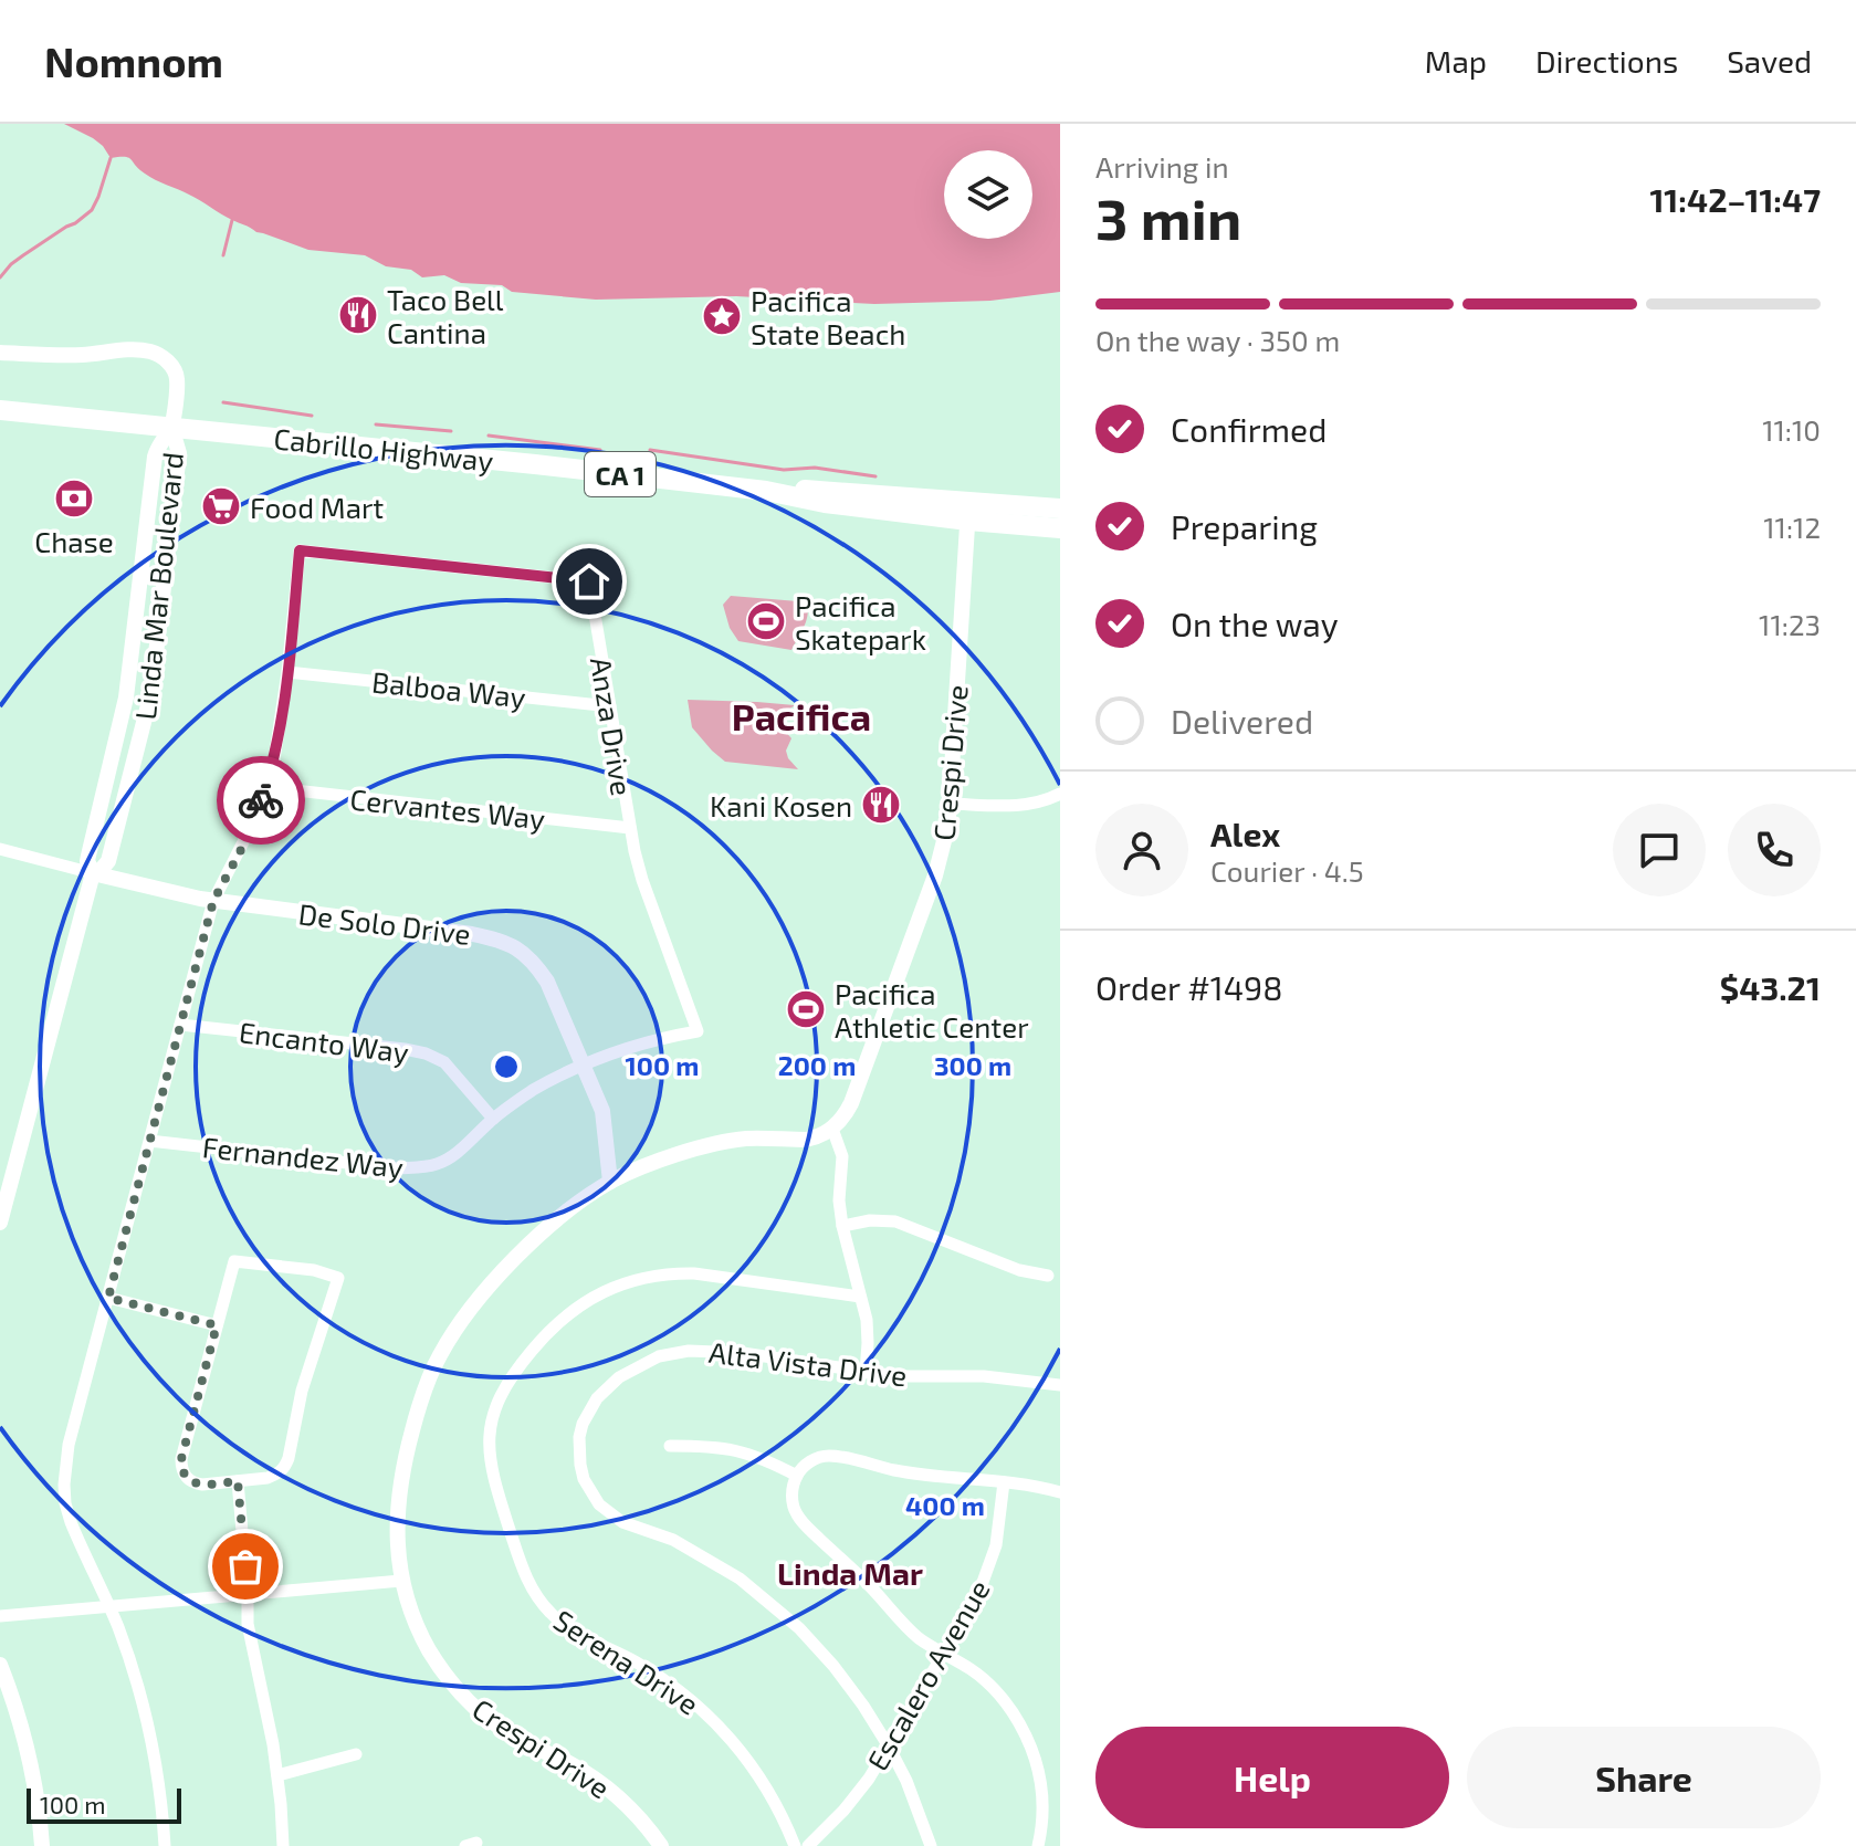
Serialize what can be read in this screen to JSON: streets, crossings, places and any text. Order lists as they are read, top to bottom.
{
  "streets": {
    "highway": ["Cabrillo Highway", "CA 1"],
    "street": [
      "Linda Mar Boulevard",
      "Balboa Way",
      "Anza Drive",
      "Crespi Drive",
      "Cervantes Way",
      "De Solo Drive",
      "Encanto Way",
      "Fernandez Way",
      "Alta Vista Drive",
      "Serena Drive",
      "Escalero Avenue"
    ]
  },
  "crossings": [
    ["Cabrillo Highway", "Linda Mar Boulevard"],
    ["Cabrillo Highway", "Crespi Drive"],
    ["Linda Mar Boulevard", "De Solo Drive"],
    ["Balboa Way", "Anza Drive"],
    ["Anza Drive", "Cervantes Way"],
    ["Anza Drive", "De Solo Drive"],
    ["Anza Drive", "Fernandez Way"],
    ["Crespi Drive", "De Solo Drive"],
    ["De Solo Drive", "Fernandez Way"],
    ["Encanto Way", "Fernandez Way"],
    ["Alta Vista Drive", "Escalero Avenue"]
  ],
  "districts": ["Pacifica", "Linda Mar"],
  "places": {
    "restaurant": ["Taco Bell Cantina", "Kani Kosen"],
    "place": ["Pacifica State Beach"],
    "bank": ["Chase"],
    "supermarket": ["Food Mart"],
    "sports": ["Pacifica Skatepark", "Pacifica Athletic Center"]
  },
  "scale_bar": "100 m",
  "page": {
    "header": "Nomnom",
    "nav": ["Map", "Directions", "Saved"],
    "heading": ["3 min", "Arriving in", "11:42–11:47"],
    "panel": [
      "Alex",
      "Courier · 4.5",
      "Order #1498",
      "$43.21"
    ],
    "bar": "On the way · 350 m",
    "list": [
      ["Confirmed", "11:10"],
      ["Preparing", "11:12"],
      ["On the way", "11:23"],
      "Delivered"
    ],
    "buttons": ["Help", "Share"],
    "scale": "100 m"
  },
  "rings": [
    "100 m",
    "200 m",
    "300 m",
    "400 m"
  ]
}
